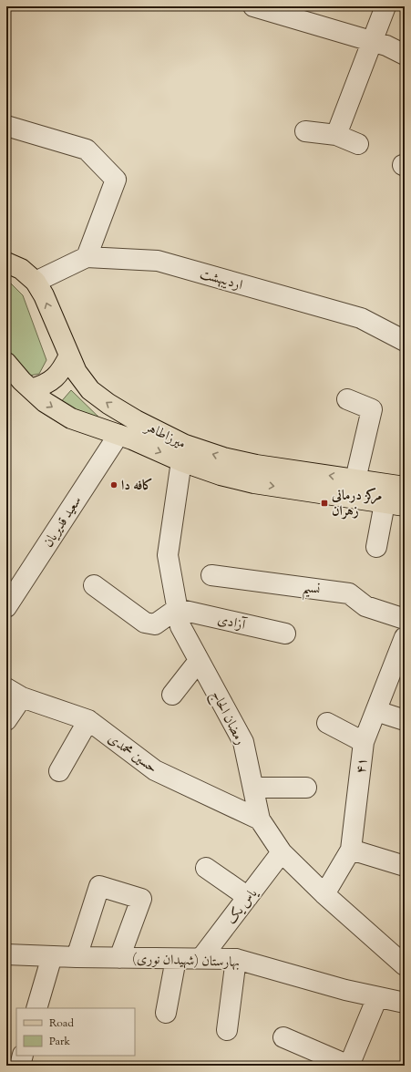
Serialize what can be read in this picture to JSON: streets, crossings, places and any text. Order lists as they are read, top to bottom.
{
  "streets": {
    "main road": ["میرزاطاهر"],
    "street": [
      "اردیبهشت",
      "سعید قدیریان",
      "نسیم",
      "آزادی",
      "رمضان الحاج",
      "حسین محمدی",
      "۴۱",
      "یاس یک",
      "بهارستان (شهیدان نوری)"
    ]
  },
  "crossings": [
    ["اردیبهشت", "میرزاطاهر"],
    ["میرزاطاهر", "سعید قدیریان"],
    ["میرزاطاهر", "رمضان الحاج"],
    ["آزادی", "رمضان الحاج"],
    ["رمضان الحاج", "حسین محمدی"],
    ["رمضان الحاج", "۴۱"],
    ["رمضان الحاج", "یاس یک"],
    ["یاس یک", "بهارستان (شهیدان نوری)"]
  ],
  "places": {
    "other": ["کافه دا"],
    "transit": ["مرکز درمانی زهران"]
  },
  "legend": ["Road", "Park"]
}
